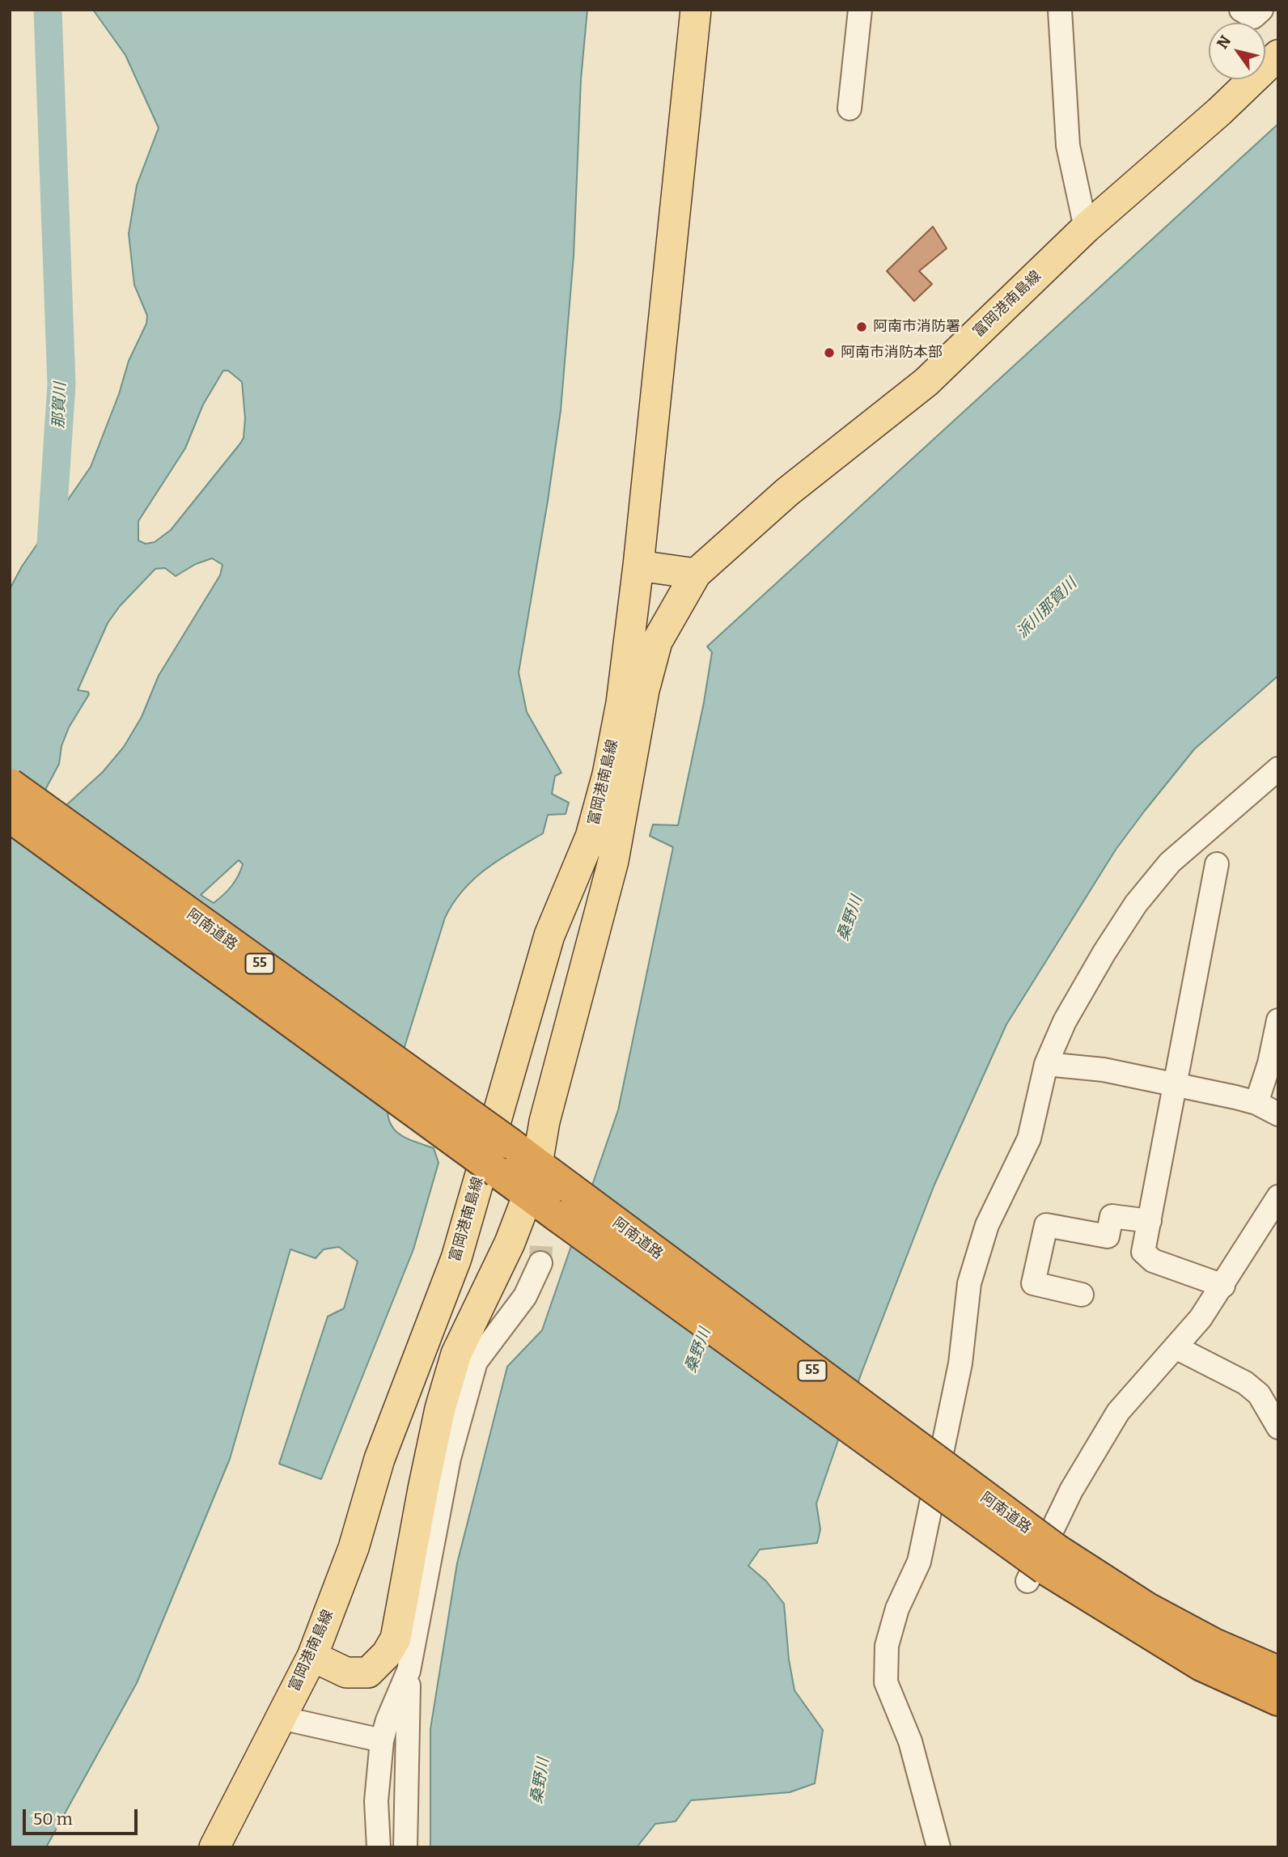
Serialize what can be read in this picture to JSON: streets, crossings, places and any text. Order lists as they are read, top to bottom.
{
  "streets": {
    "highway": ["阿南道路", "55"],
    "main road": ["富岡港南島線"]
  },
  "crossings": [
    ["富岡港南島線", "阿南道路"]
  ],
  "water": ["那賀川", "派川那賀川", "桑野川"],
  "places": ["阿南市消防署", "阿南市消防本部"],
  "scale_bar": "50 m",
  "north": "top left"
}
